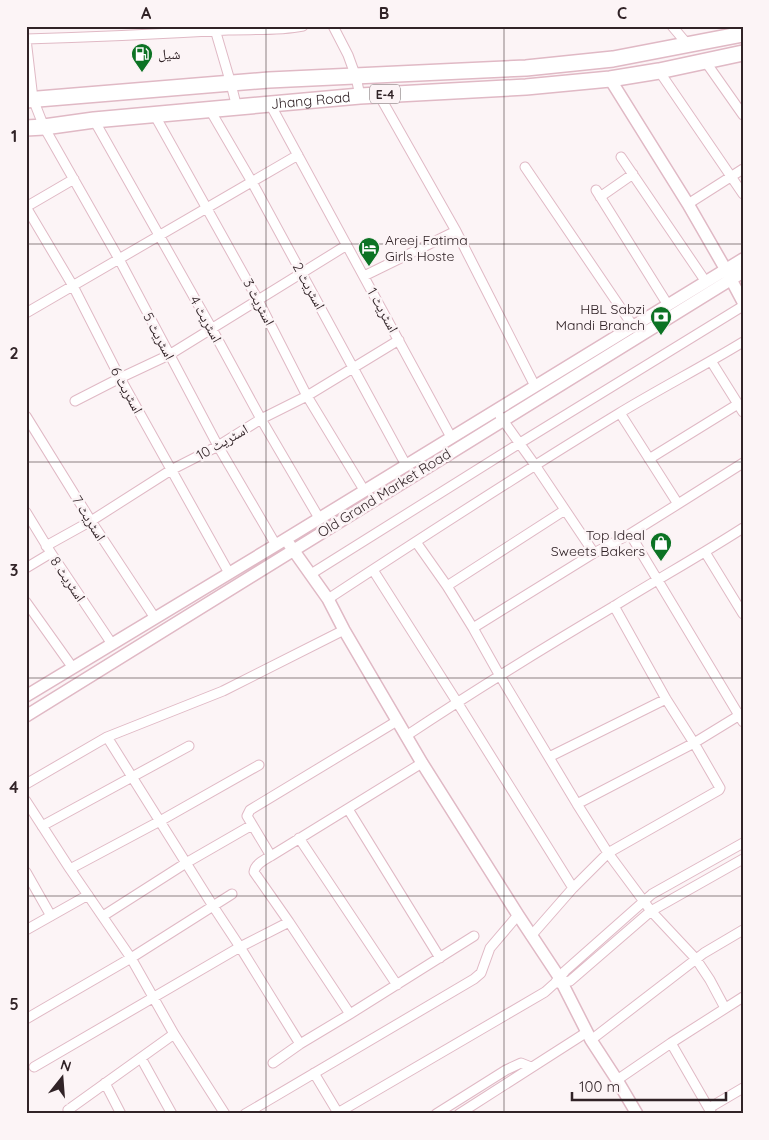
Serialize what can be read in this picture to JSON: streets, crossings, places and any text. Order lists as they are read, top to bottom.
{
  "streets": {
    "highway": ["E-4", "Jhang Road"],
    "street": [
      "اسٹریٹ 2",
      "اسٹریٹ 3",
      "اسٹریٹ 1",
      "اسٹریٹ 4",
      "اسٹریٹ 5",
      "اسٹریٹ 6",
      "اسٹریٹ 10",
      "Old Grand Market Road",
      "اسٹریٹ 7",
      "اسٹریٹ 8"
    ]
  },
  "crossings": [
    ["Jhang Road", "اسٹریٹ 2"],
    ["Jhang Road", "اسٹریٹ 3"],
    ["Jhang Road", "اسٹریٹ 1"],
    ["Jhang Road", "اسٹریٹ 4"],
    ["Jhang Road", "اسٹریٹ 5"],
    ["اسٹریٹ 2", "اسٹریٹ 10"],
    ["اسٹریٹ 2", "Old Grand Market Road"],
    ["اسٹریٹ 3", "اسٹریٹ 10"],
    ["اسٹریٹ 3", "Old Grand Market Road"],
    ["اسٹریٹ 1", "اسٹریٹ 10"],
    ["اسٹریٹ 1", "Old Grand Market Road"],
    ["اسٹریٹ 4", "اسٹریٹ 10"],
    ["اسٹریٹ 4", "Old Grand Market Road"],
    ["اسٹریٹ 5", "اسٹریٹ 10"],
    ["اسٹریٹ 5", "Old Grand Market Road"],
    ["اسٹریٹ 6", "اسٹریٹ 10"],
    ["اسٹریٹ 6", "Old Grand Market Road"],
    ["اسٹریٹ 10", "اسٹریٹ 7"],
    ["اسٹریٹ 10", "اسٹریٹ 8"],
    ["Old Grand Market Road", "اسٹریٹ 7"],
    ["Old Grand Market Road", "اسٹریٹ 8"]
  ],
  "places": {
    "fuel station": ["شیل"],
    "hotel": ["Areej Fatima Girls Hoste"],
    "bank": ["HBL Sabzi Mandi Branch"],
    "shop": ["Top Ideal Sweets Bakers"]
  },
  "scale_bar": "100 m",
  "north": "top",
  "grid": {
    "columns": ["A", "B", "C"],
    "rows": [
      "1",
      "2",
      "3",
      "4",
      "5"
    ]
  }
}
